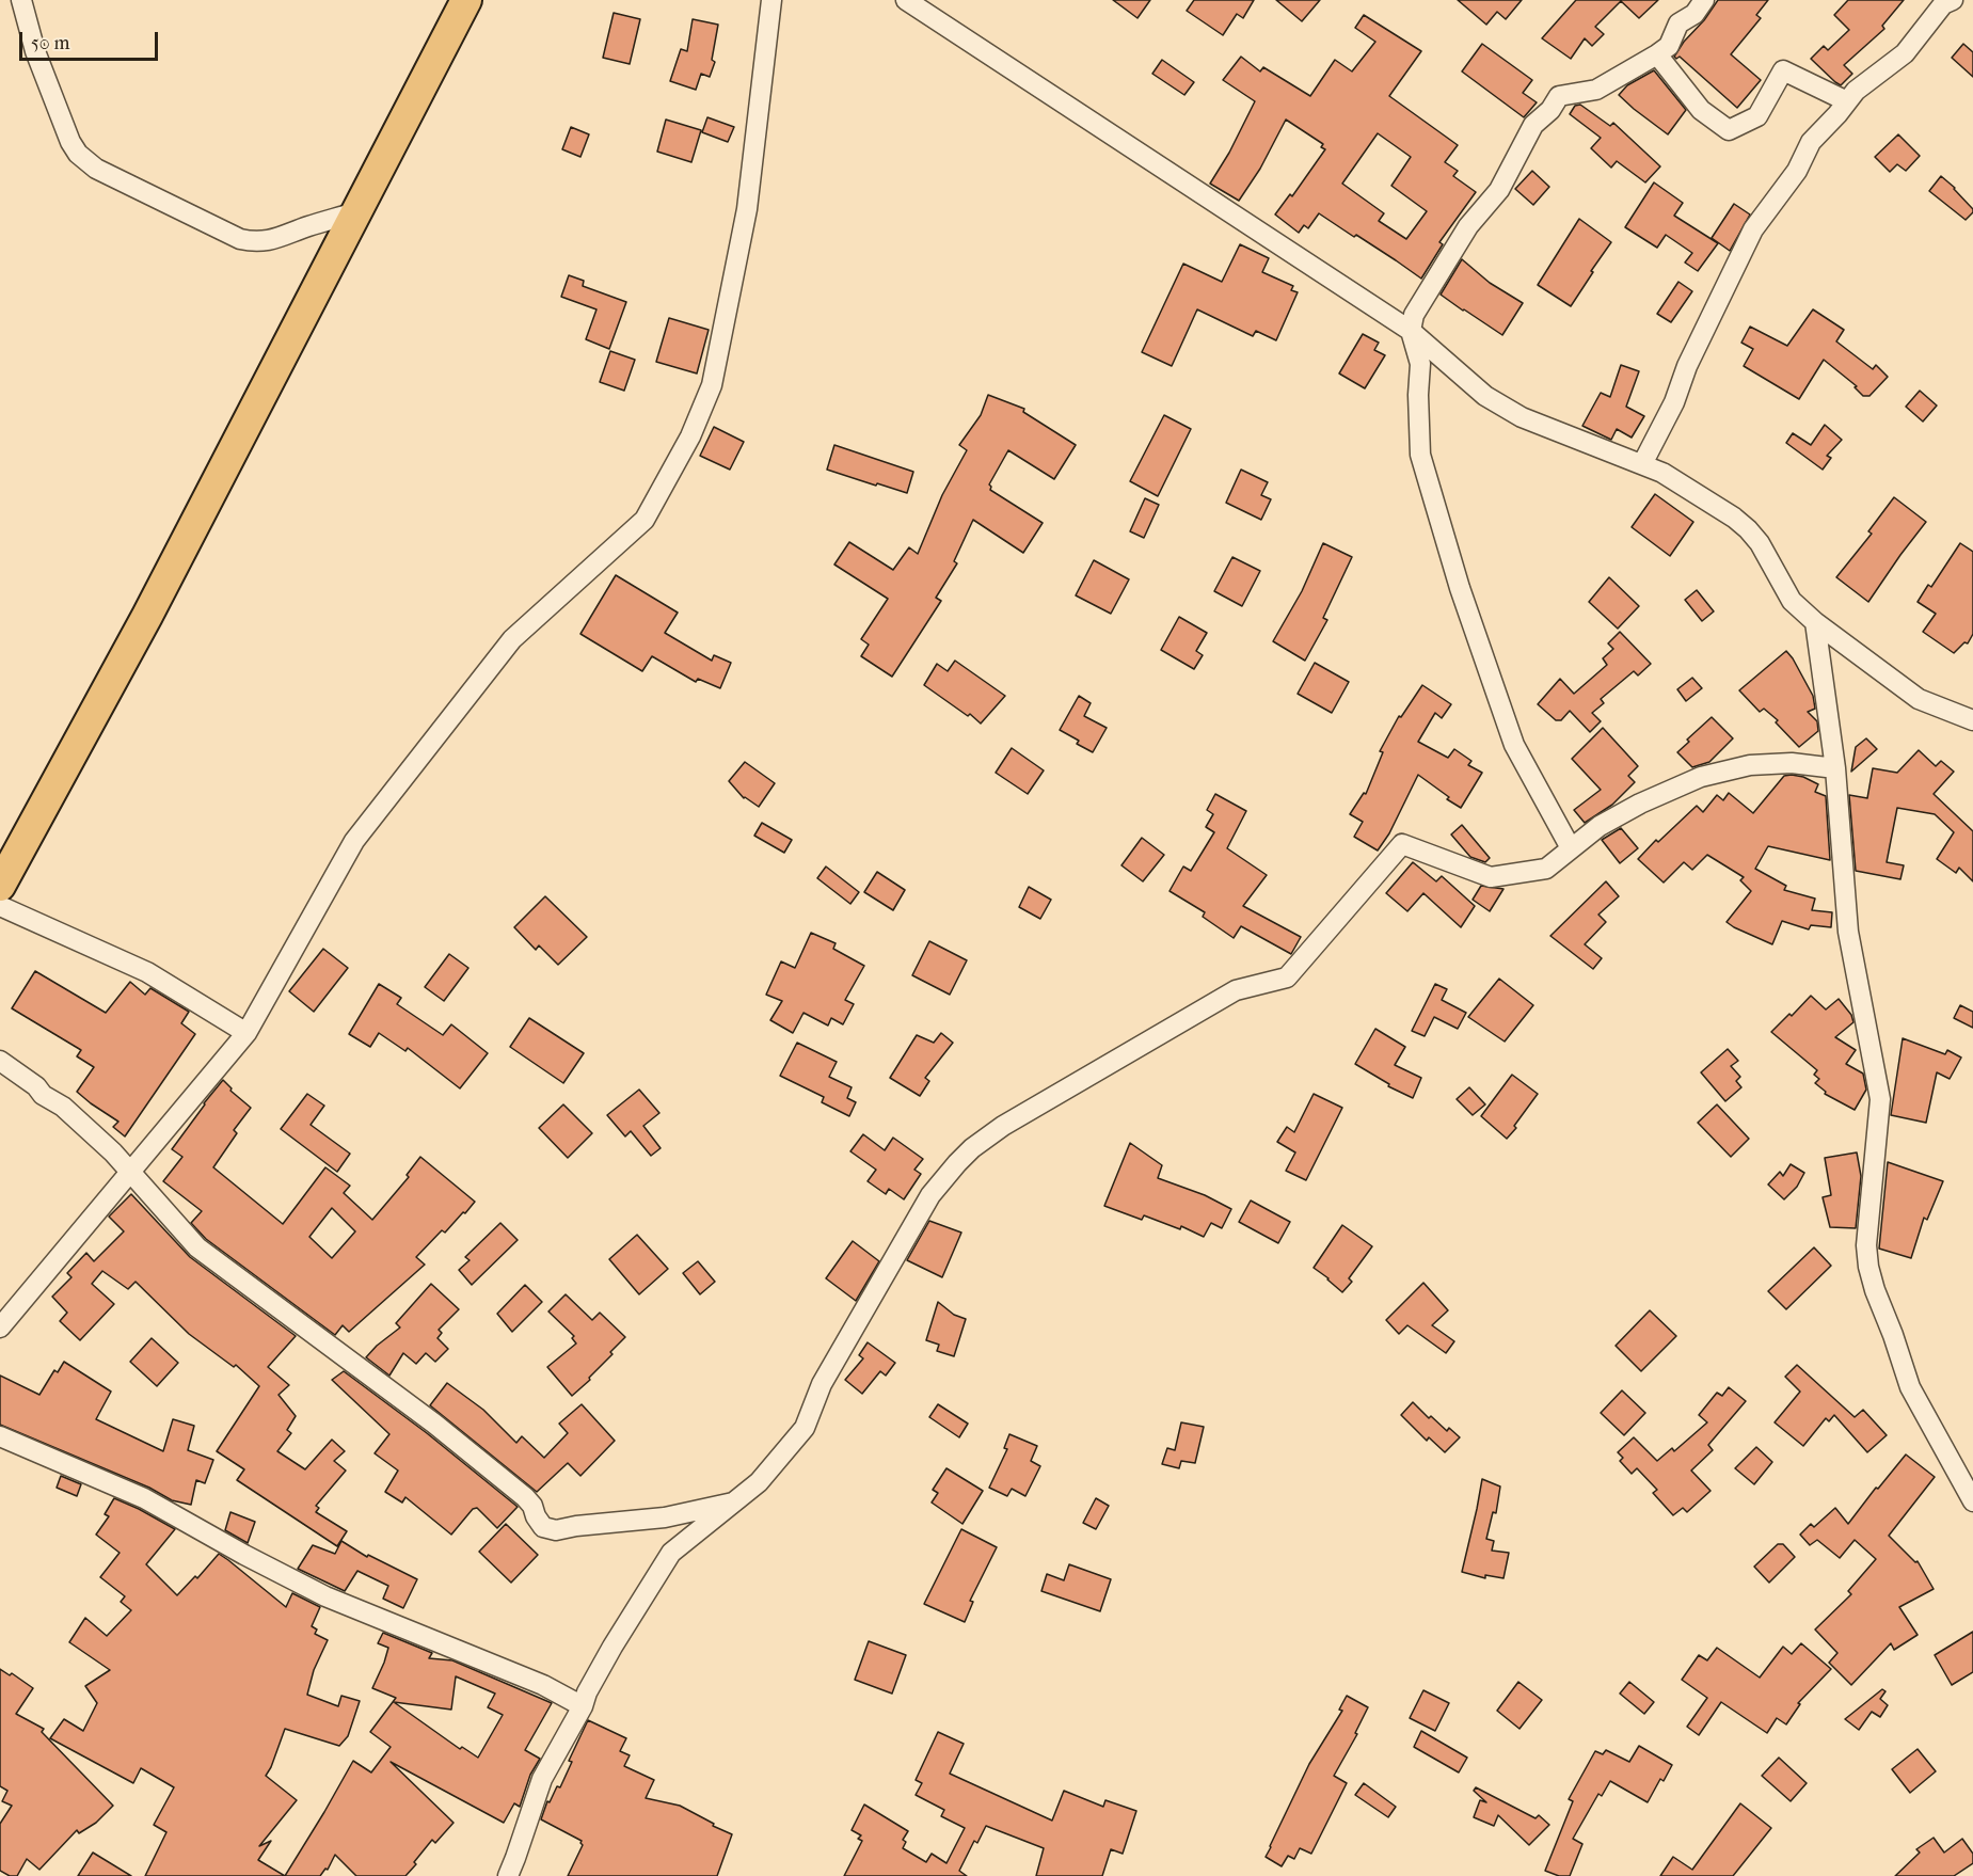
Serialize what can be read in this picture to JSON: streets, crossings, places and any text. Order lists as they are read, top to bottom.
{
  "scale_bar": "50 m"
}
